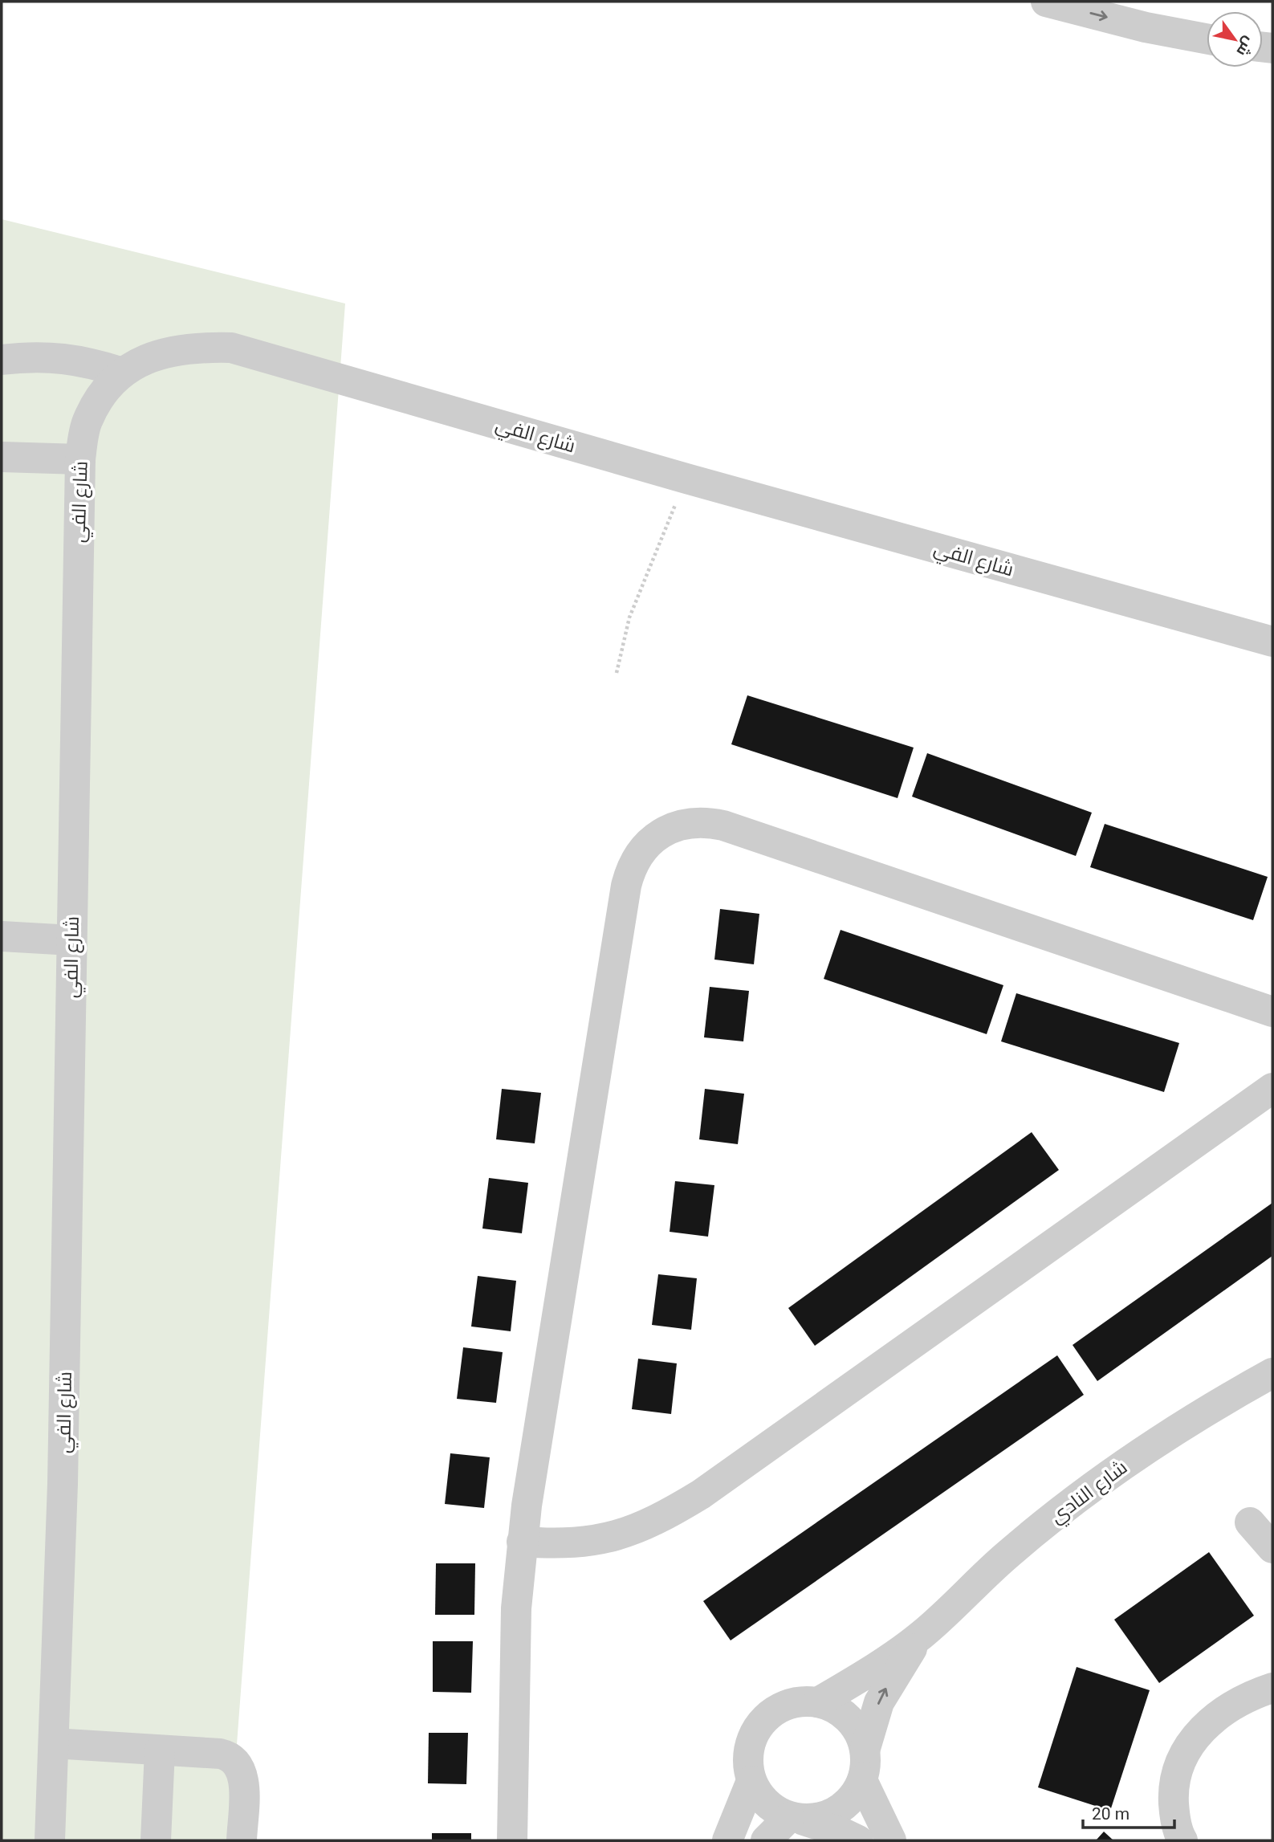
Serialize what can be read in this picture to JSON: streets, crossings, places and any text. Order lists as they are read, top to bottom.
{
  "streets": {
    "street": ["شارع الفي", "شارع النادي"]
  },
  "scale_bar": "20 m",
  "north": "bottom right"
}
